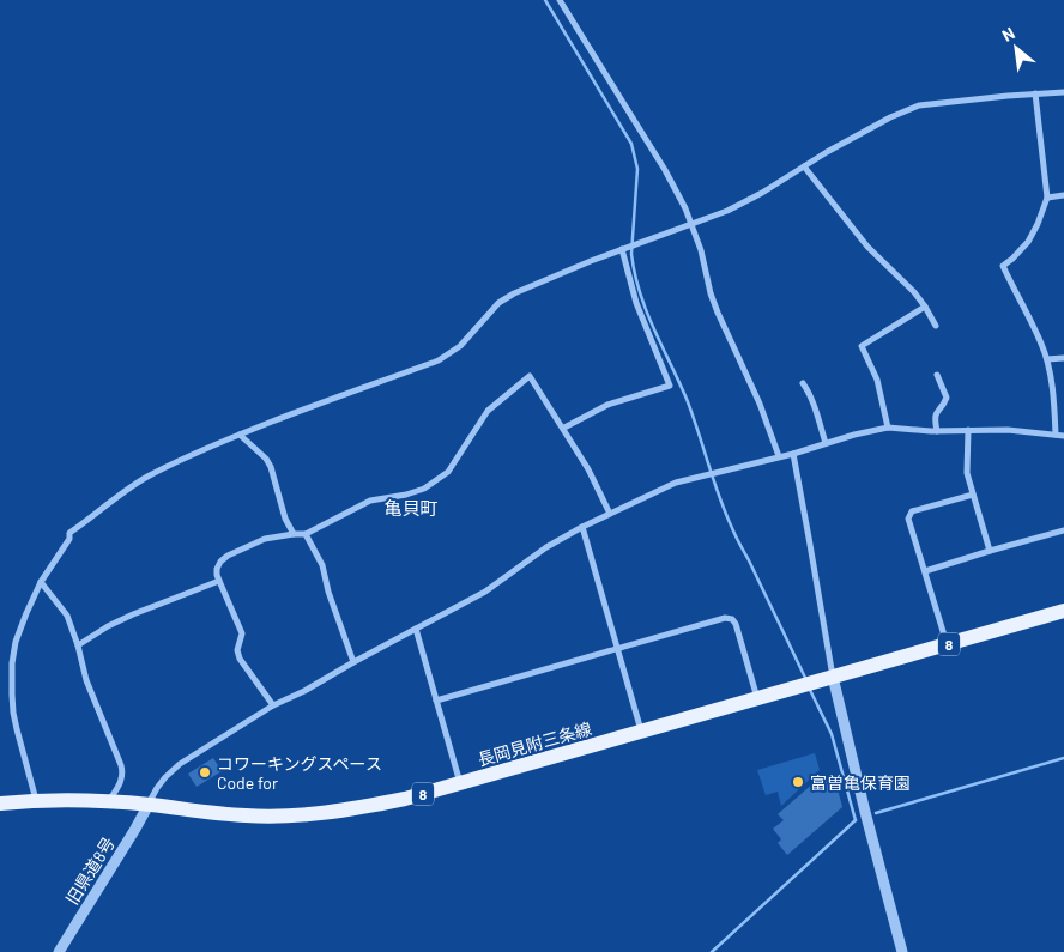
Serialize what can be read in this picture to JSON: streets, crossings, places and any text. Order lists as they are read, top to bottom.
{
  "streets": {
    "main road": ["8", "長岡見附三条線"],
    "street": ["旧県道8号"]
  },
  "crossings": [
    ["長岡見附三条線", "旧県道8号"]
  ],
  "districts": ["亀貝町"],
  "places": ["コワーキングスペース Code for", "富曽亀保育園"],
  "north": "top left"
}
